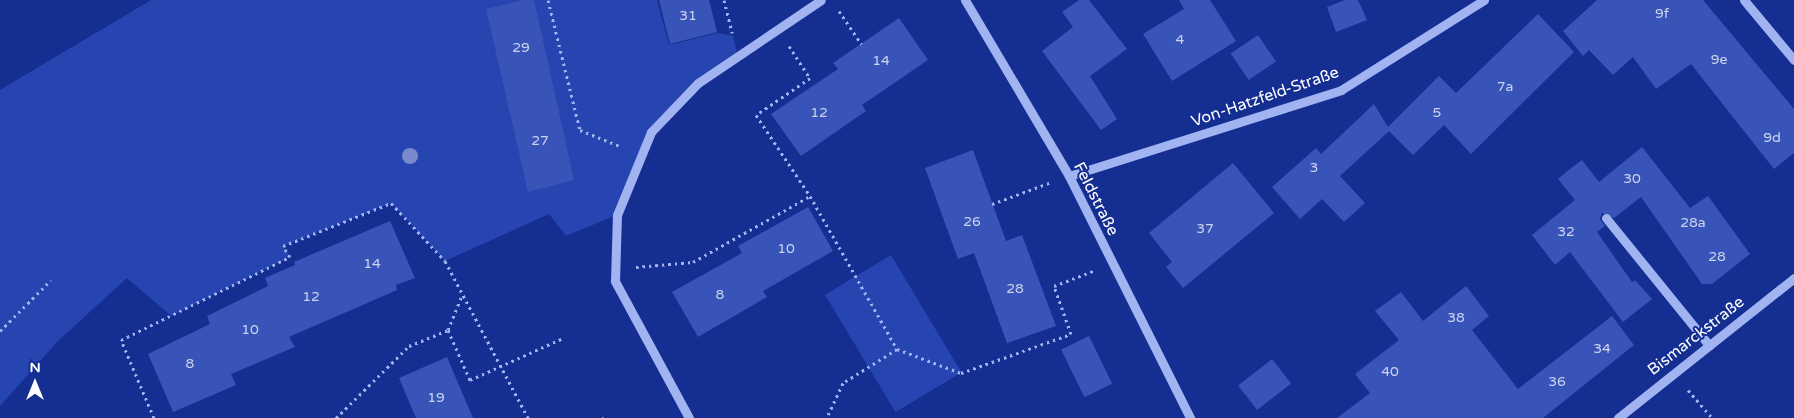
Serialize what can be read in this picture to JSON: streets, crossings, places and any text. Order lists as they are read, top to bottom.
{
  "streets": {
    "street": ["Von-Hatzfeld-Straße", "Feldstraße", "Bismarckstraße"]
  },
  "crossings": [
    ["Von-Hatzfeld-Straße", "Feldstraße"]
  ],
  "house_numbers": [
    "9f",
    "31",
    "4",
    "29",
    "9e",
    "14",
    "7a",
    "12",
    "5",
    "9d",
    "27",
    "3",
    "30",
    "26",
    "28a",
    "37",
    "32",
    "10",
    "28",
    "14",
    "28",
    "8",
    "12",
    "38",
    "10",
    "34",
    "8",
    "40",
    "36",
    "19"
  ],
  "north": "top"
}
